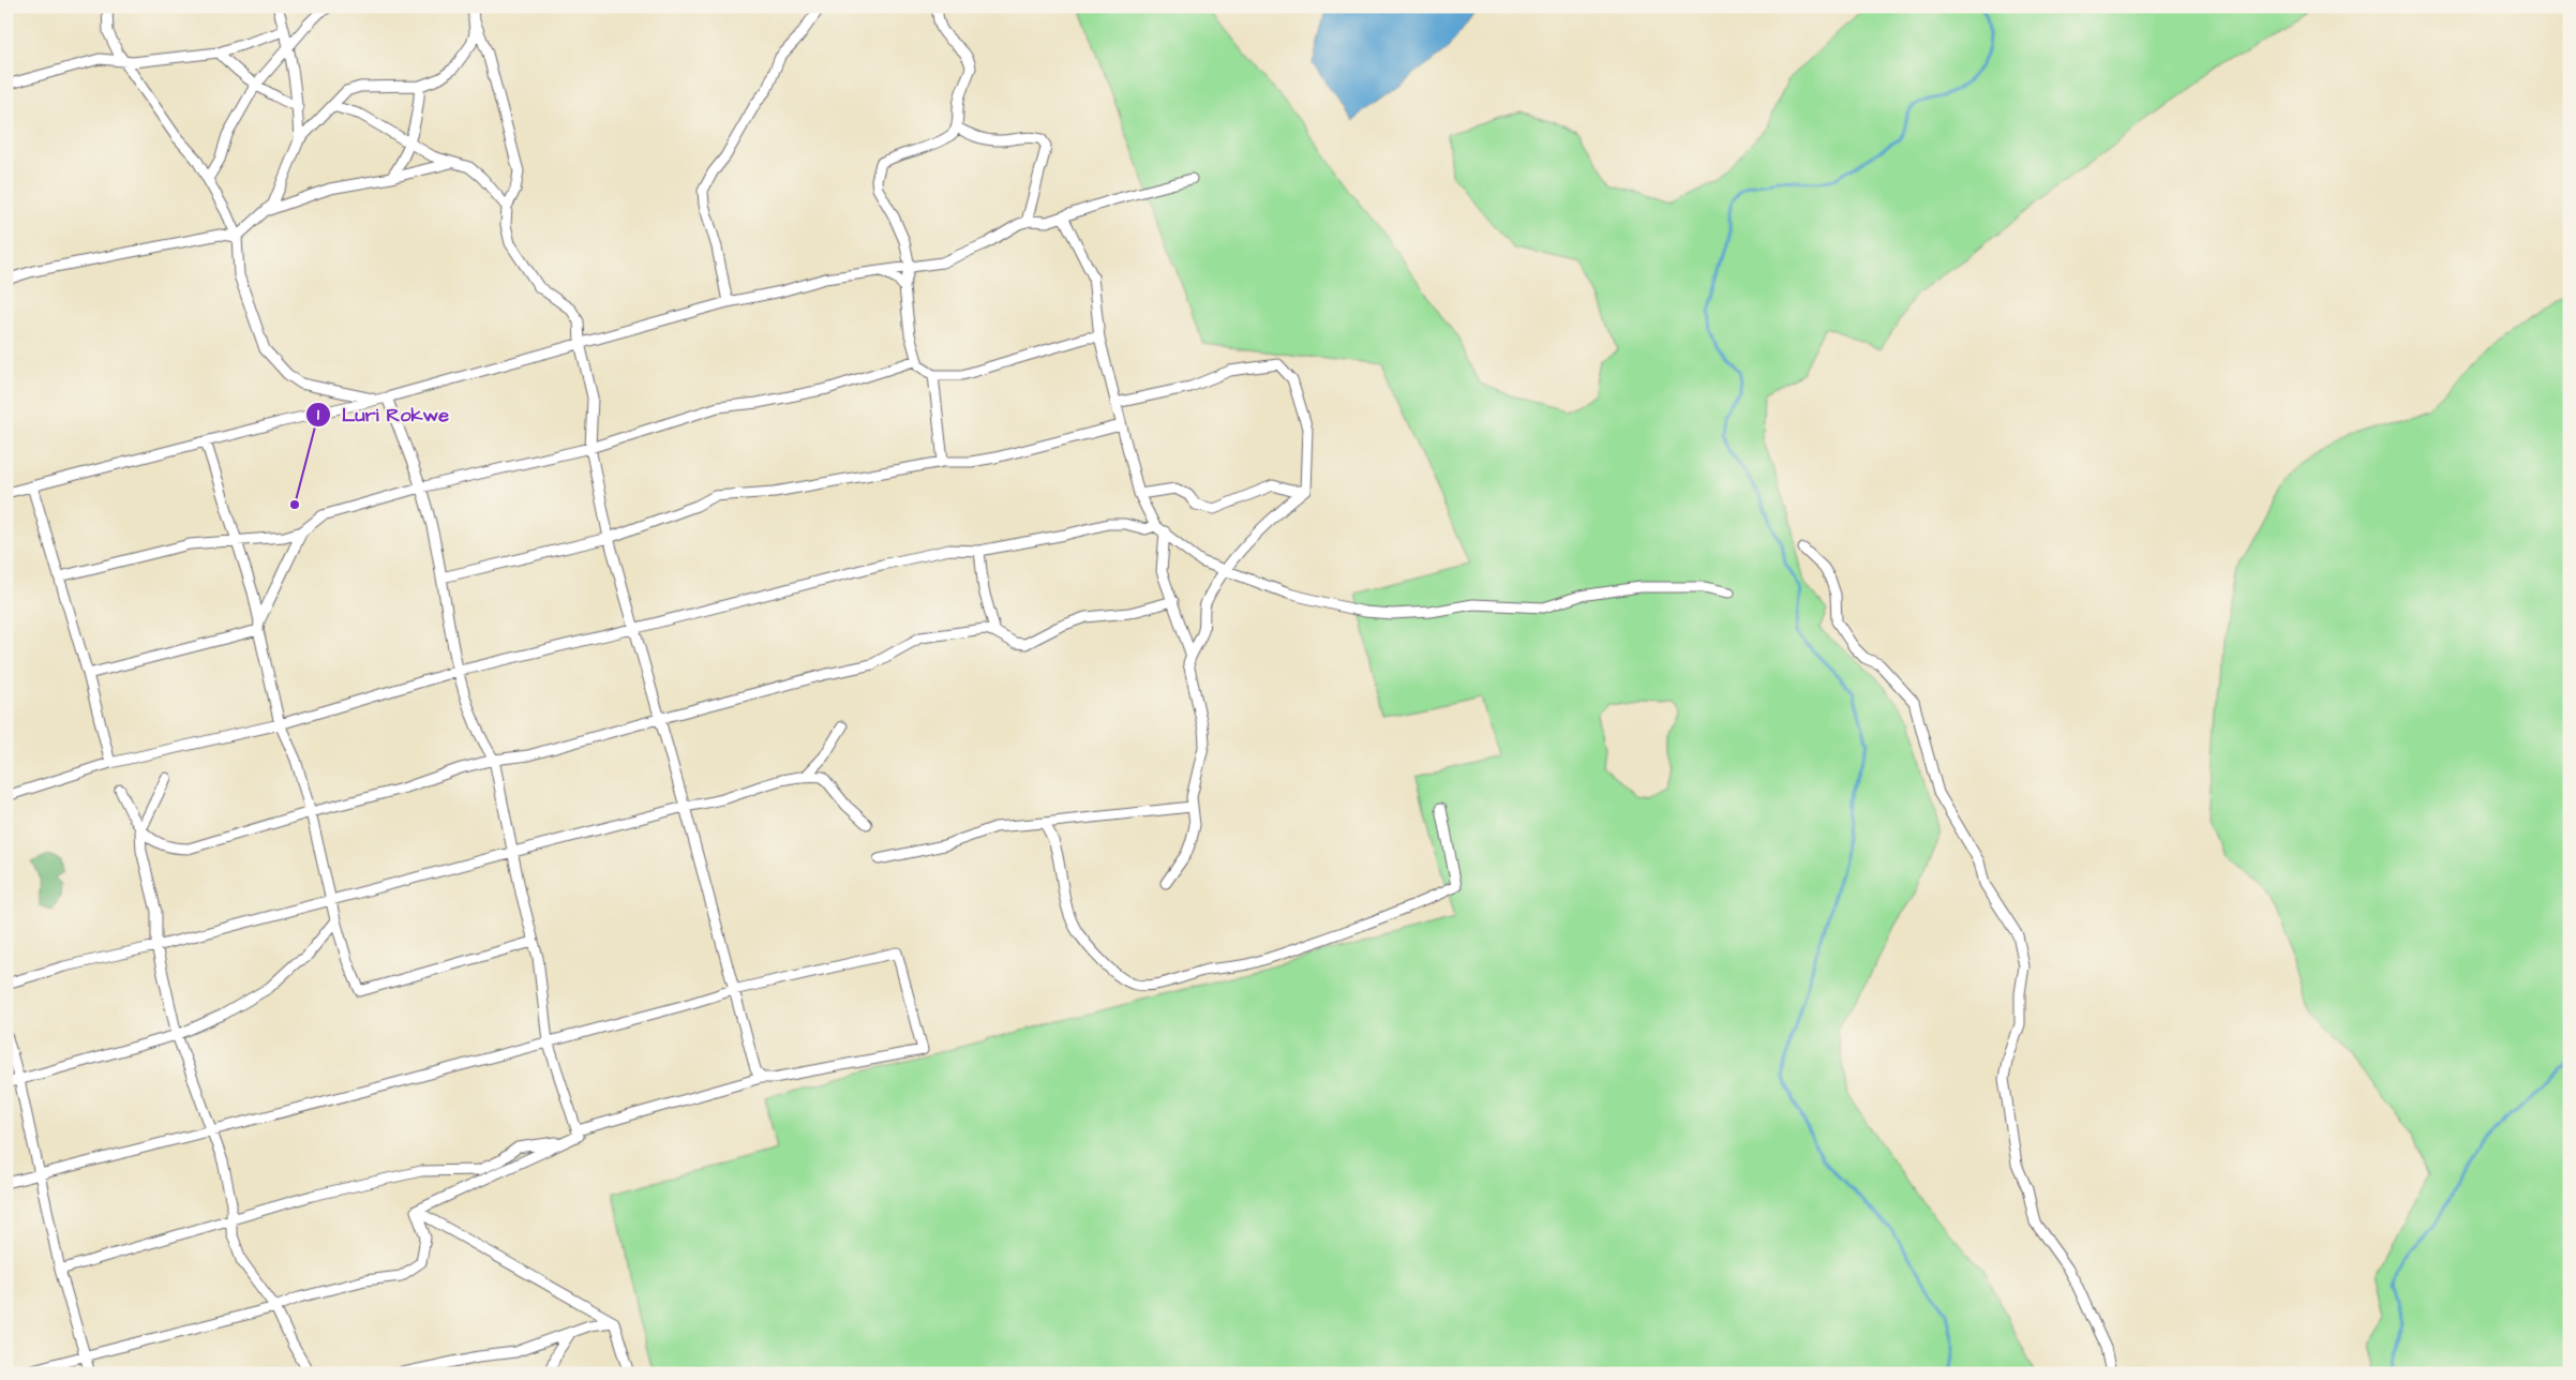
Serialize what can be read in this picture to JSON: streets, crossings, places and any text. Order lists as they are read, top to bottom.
{
  "places": ["Luri Rokwe"]
}
